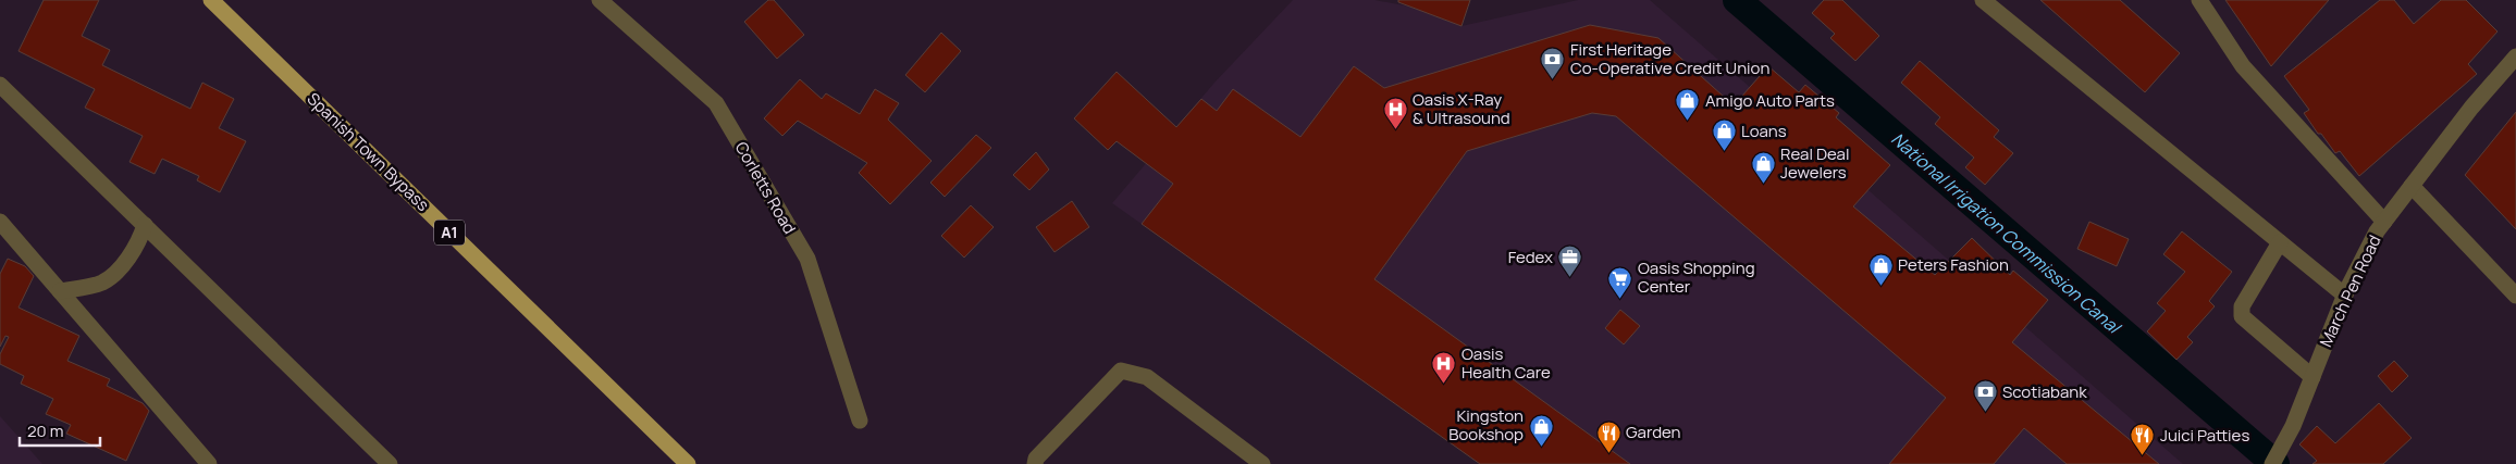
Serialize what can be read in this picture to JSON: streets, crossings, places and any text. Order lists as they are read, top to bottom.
{
  "streets": {
    "main road": ["Spanish Town Bypass", "A1"],
    "street": ["Corletts Road", "March Pen Road"]
  },
  "water": ["National Irrigation Commission Canal"],
  "places": {
    "bank": ["First Heritage Co-Operative Credit Union", "Scotiabank"],
    "shop": [
      "Amigo Auto Parts",
      "Loans",
      "Real Deal Jewelers",
      "Peters Fashion",
      "Kingston Bookshop"
    ],
    "hospital": ["Oasis X-Ray & Ultrasound", "Oasis Health Care"],
    "office": ["Fedex"],
    "supermarket": ["Oasis Shopping Center"],
    "restaurant": ["Garden", "Juici Patties"]
  },
  "scale_bar": "20 m"
}
